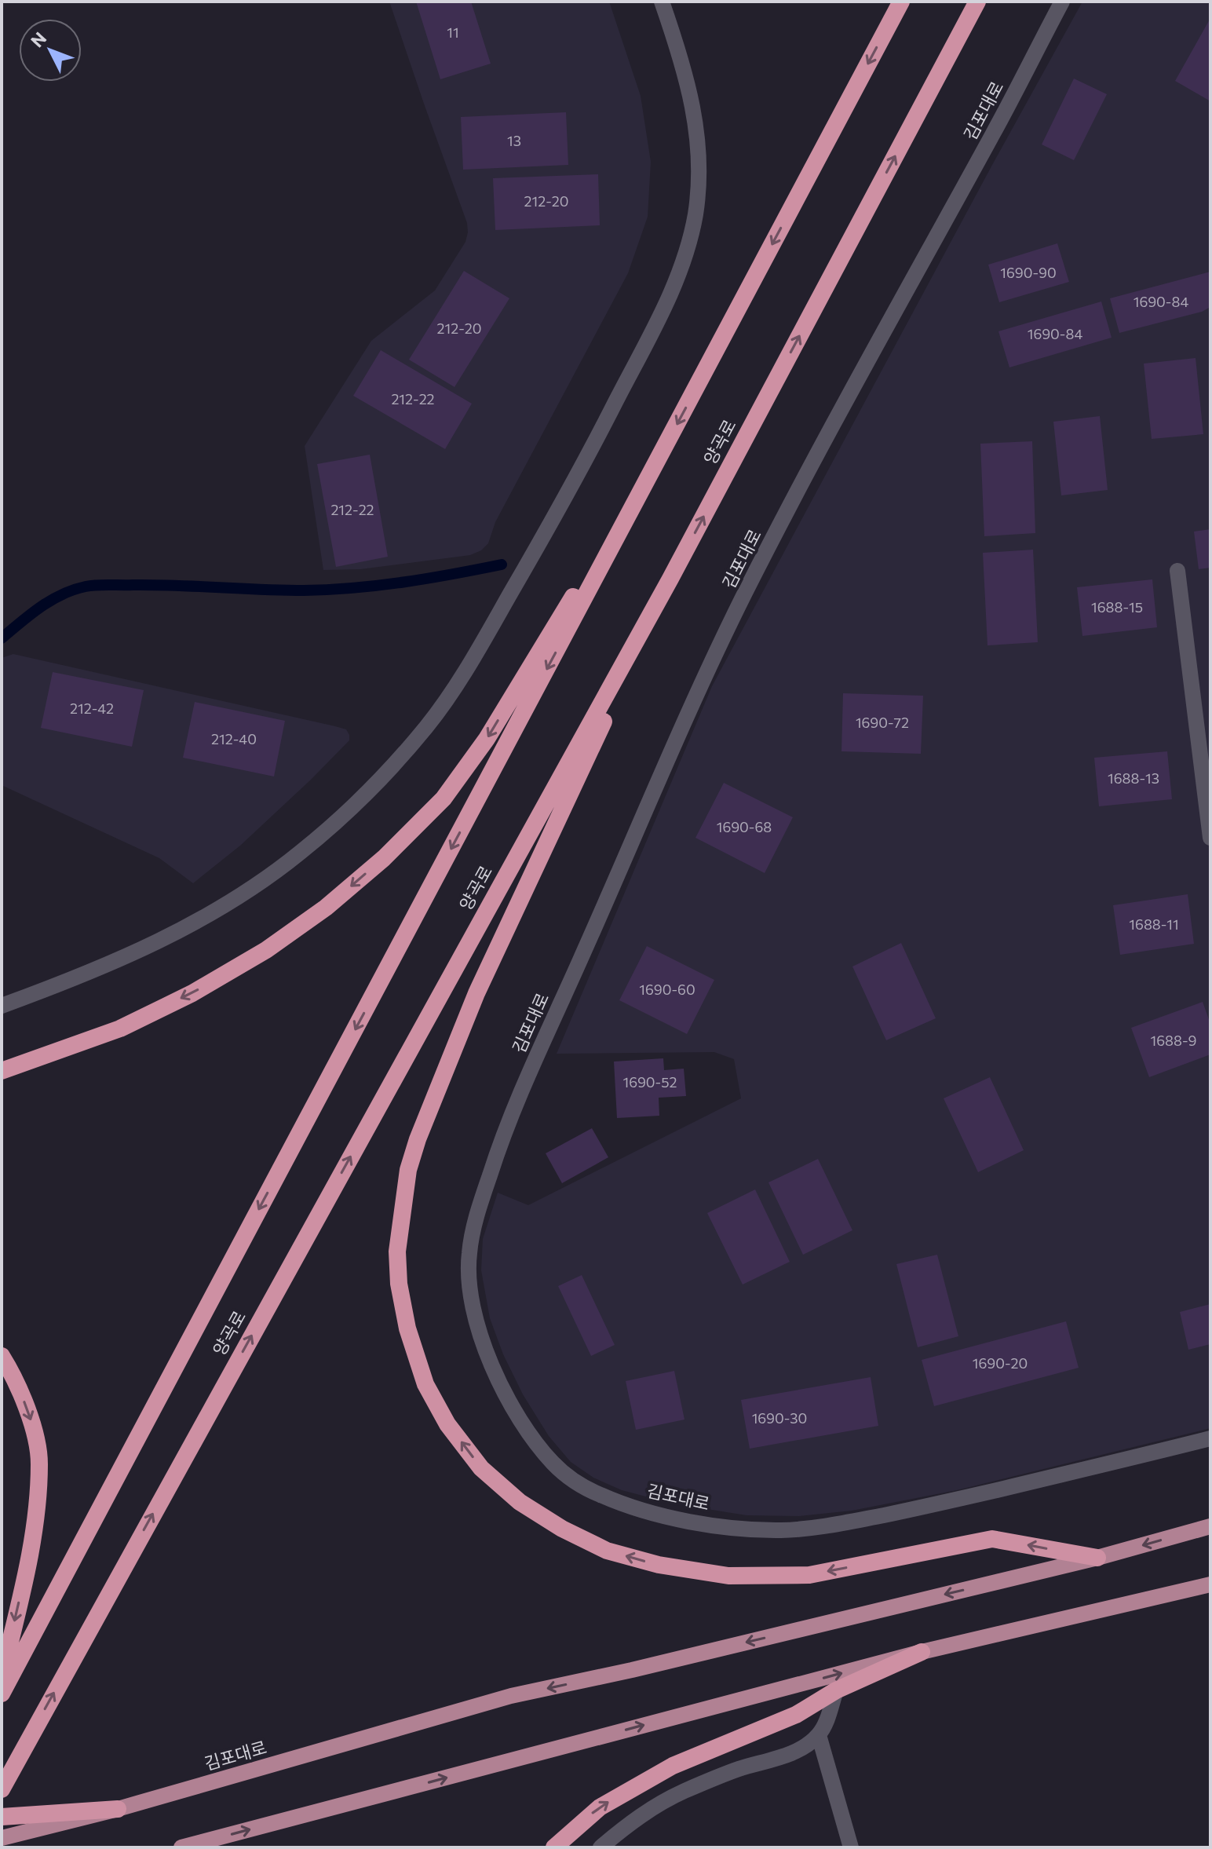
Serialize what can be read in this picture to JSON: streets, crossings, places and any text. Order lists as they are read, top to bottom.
{
  "streets": {
    "highway": ["양곡로"],
    "main road": ["김포대로"]
  },
  "house_numbers": [
    "11",
    "13",
    "212-20",
    "1690-90",
    "1690-84",
    "212-20",
    "1690-84",
    "212-22",
    "212-22",
    "1688-15",
    "212-42",
    "1690-72",
    "212-40",
    "1688-13",
    "1690-68",
    "1688-11",
    "1690-60",
    "1688-9",
    "1690-52",
    "1690-20",
    "1690-30"
  ],
  "north": "top left"
}
